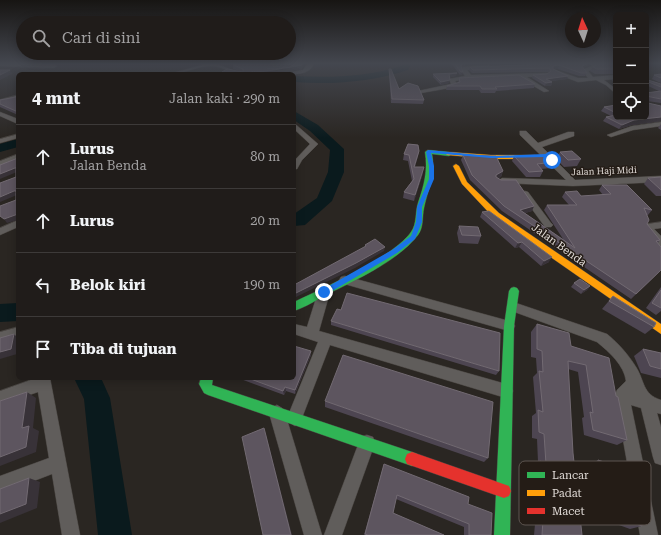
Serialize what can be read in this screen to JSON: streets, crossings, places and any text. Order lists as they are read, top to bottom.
{
  "streets": {
    "street": ["Jalan Haji Midi", "Jalan Benda"]
  },
  "legend": ["Lancar", "Padat", "Macet"],
  "north": "top",
  "page": {
    "map_buttons": ["+", "−"],
    "search": "Cari di sini",
    "heading": ["4 mnt", "Jalan kaki · 290 m"],
    "list": [
      ["Lurus", "Jalan Benda", "80 m"],
      ["Lurus", "20 m"],
      ["Belok kiri", "190 m"],
      "Tiba di tujuan"
    ]
  }
}
